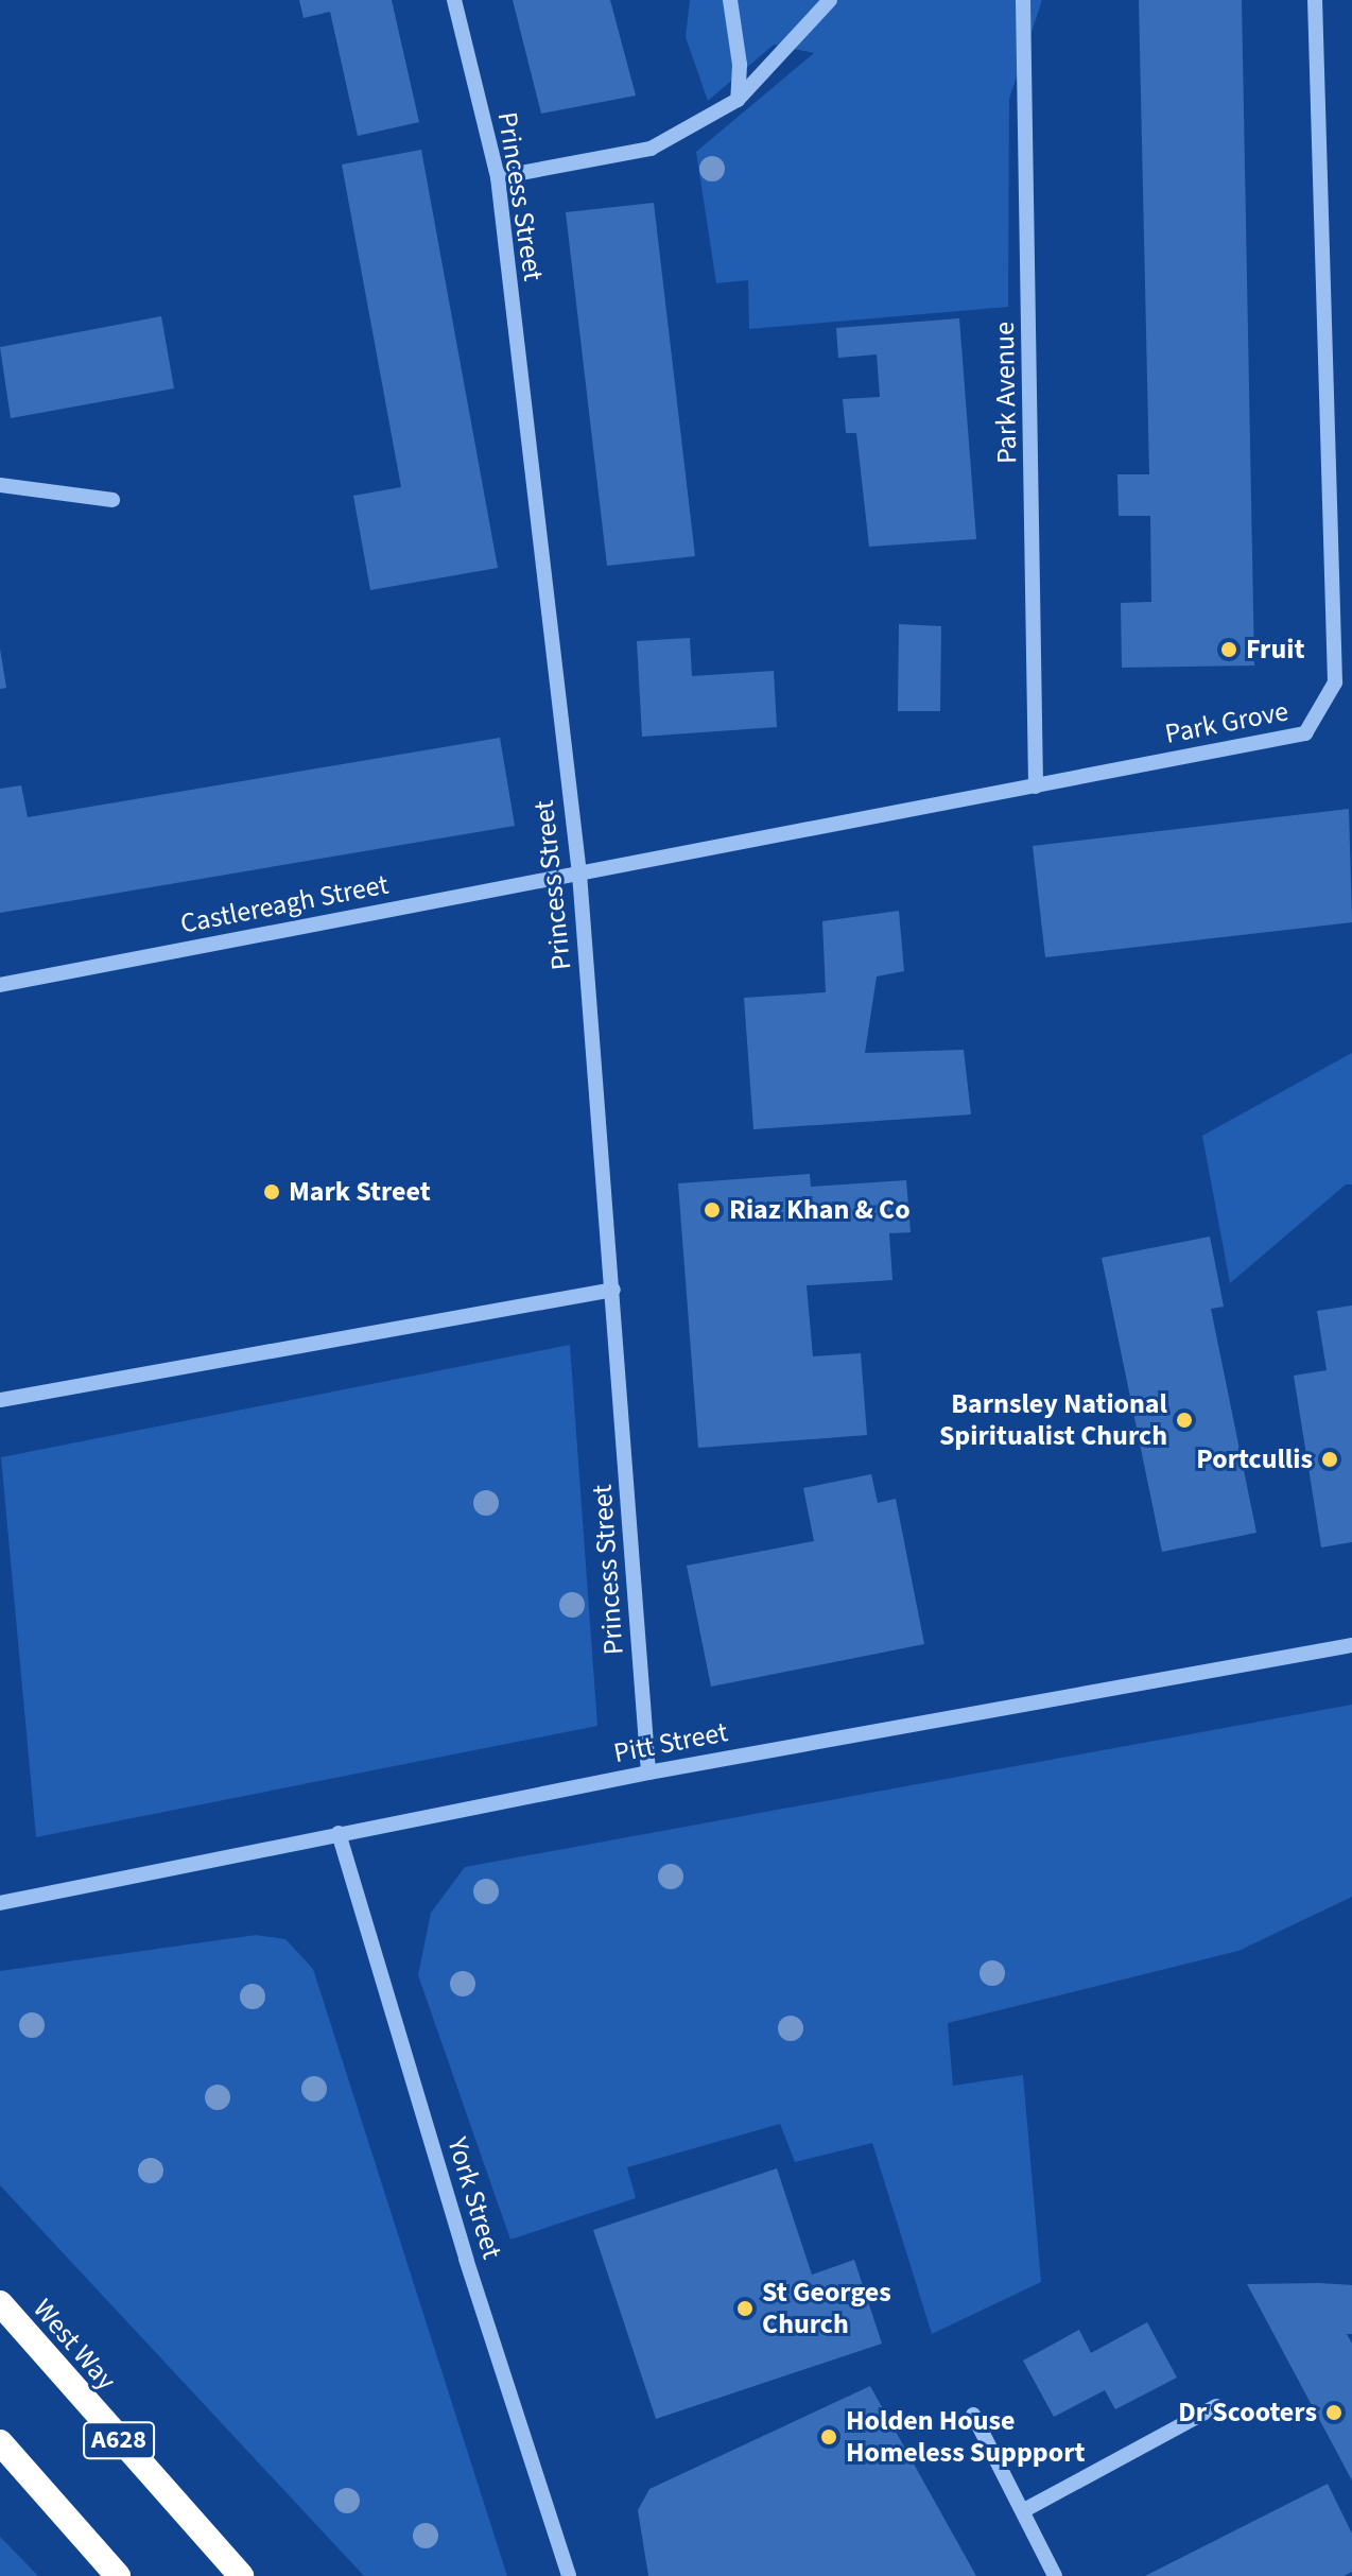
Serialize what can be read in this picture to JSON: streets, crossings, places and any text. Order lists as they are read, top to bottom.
{
  "streets": {
    "highway": ["West Way", "A628"],
    "street": [
      "Princess Street",
      "Park Avenue",
      "Park Grove",
      "Castlereagh Street",
      "Pitt Street",
      "York Street"
    ]
  },
  "crossings": [
    ["Princess Street", "Park Grove"],
    ["Princess Street", "Castlereagh Street"],
    ["Princess Street", "Pitt Street"],
    ["Park Avenue", "Park Grove"],
    ["Park Grove", "Castlereagh Street"],
    ["Pitt Street", "York Street"]
  ],
  "places": [
    "Fruit",
    "Mark Street",
    "Riaz Khan & Co",
    "Barnsley National Spiritualist Church",
    "Portcullis",
    "St Georges Church",
    "Dr Scooters",
    "Holden House Homeless Suppport"
  ]
}
